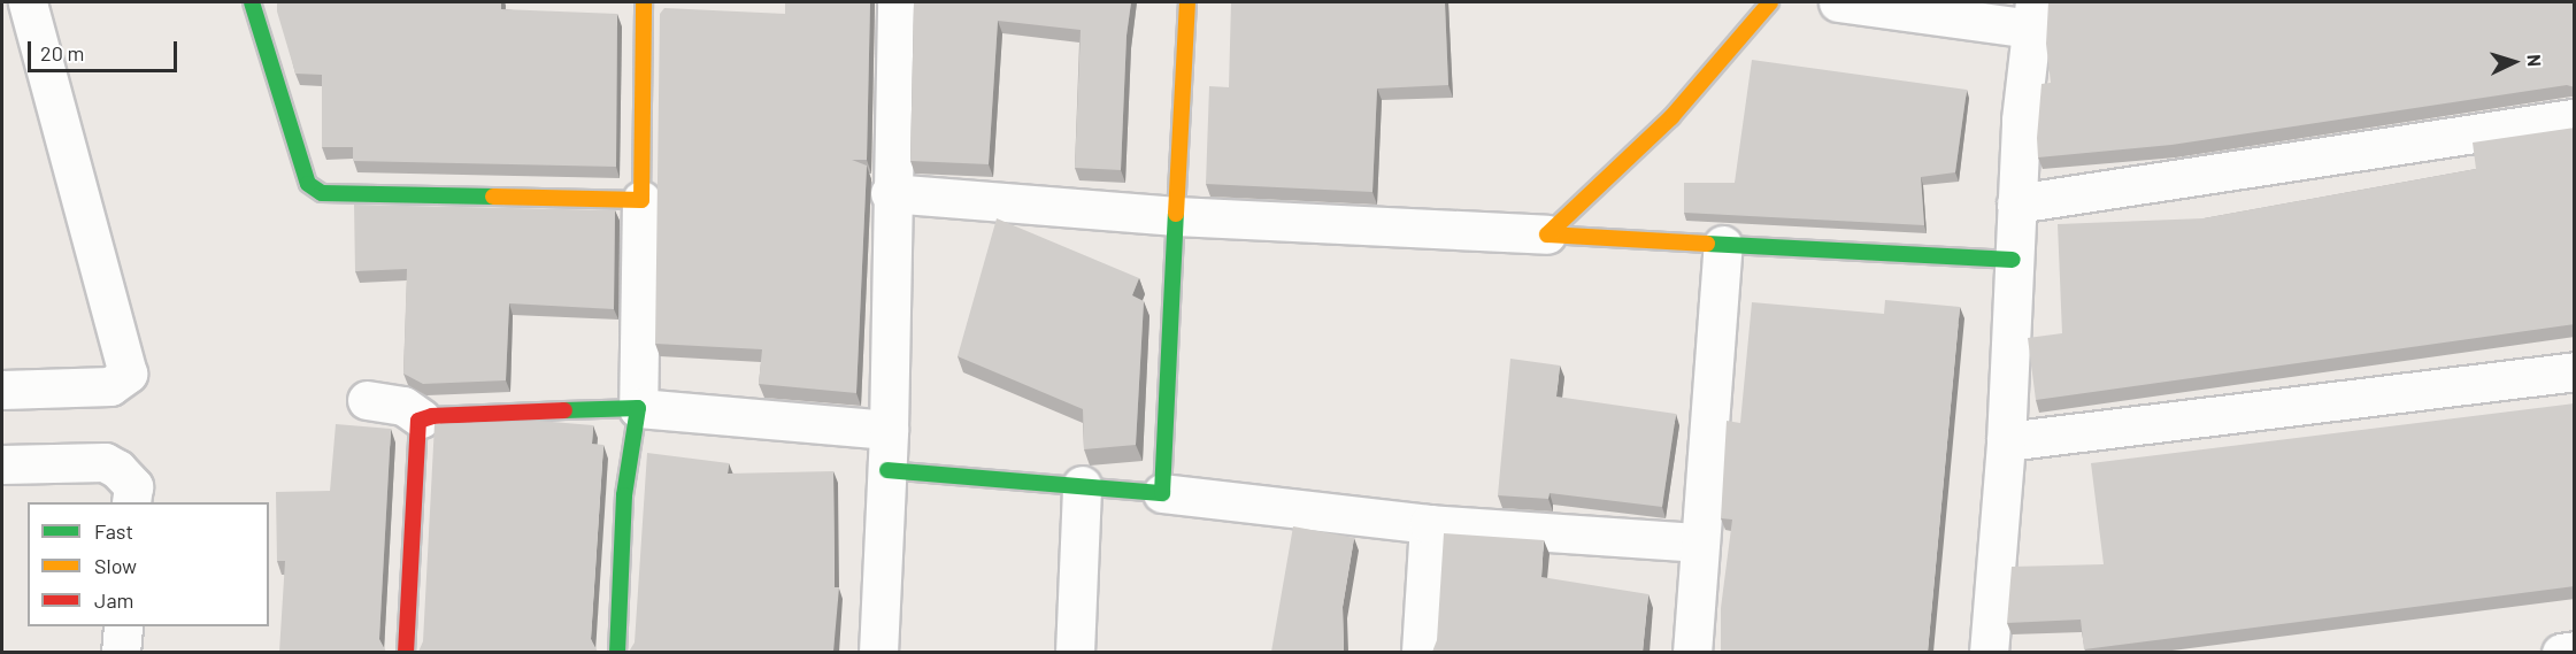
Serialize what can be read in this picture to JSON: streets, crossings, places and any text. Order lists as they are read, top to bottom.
{
  "legend": ["Fast", "Slow", "Jam"],
  "scale_bar": "20 m",
  "north": "right"
}
